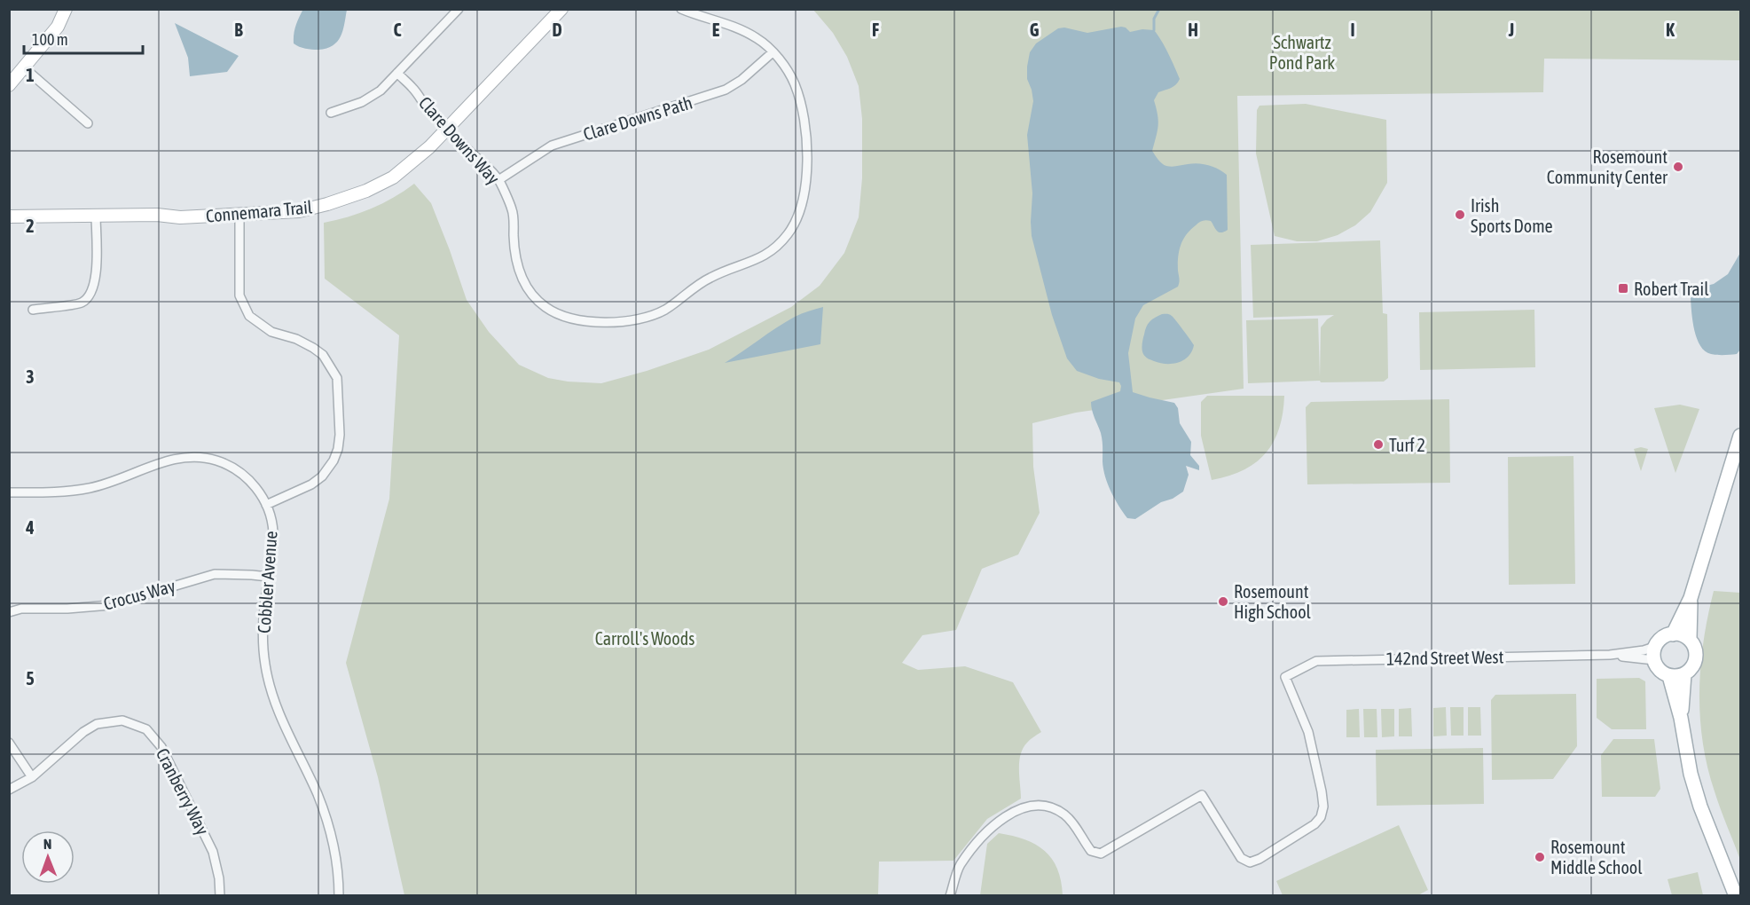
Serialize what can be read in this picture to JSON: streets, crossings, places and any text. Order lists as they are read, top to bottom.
{
  "streets": {
    "street": [
      "Clare Downs Path",
      "Clare Downs Way",
      "Connemara Trail",
      "Cobbler Avenue",
      "Crocus Way",
      "142nd Street West",
      "Cranberry Way"
    ]
  },
  "crossings": [
    ["Clare Downs Path", "Clare Downs Way"],
    ["Clare Downs Way", "Connemara Trail"],
    ["Cobbler Avenue", "Crocus Way"]
  ],
  "parks": ["Schwartz Pond Park", "Carroll's Woods"],
  "places": {
    "other": [
      "Rosemount Community Center",
      "Irish Sports Dome",
      "Turf 2",
      "Rosemount High School",
      "Rosemount Middle School"
    ],
    "transit": ["Robert Trail"]
  },
  "scale_bar": "100 m",
  "north": "top",
  "grid": {
    "columns": [
      "B",
      "C",
      "D",
      "E",
      "F",
      "G",
      "H",
      "I",
      "J",
      "K"
    ],
    "rows": [
      "1",
      "2",
      "3",
      "4",
      "5"
    ]
  }
}
